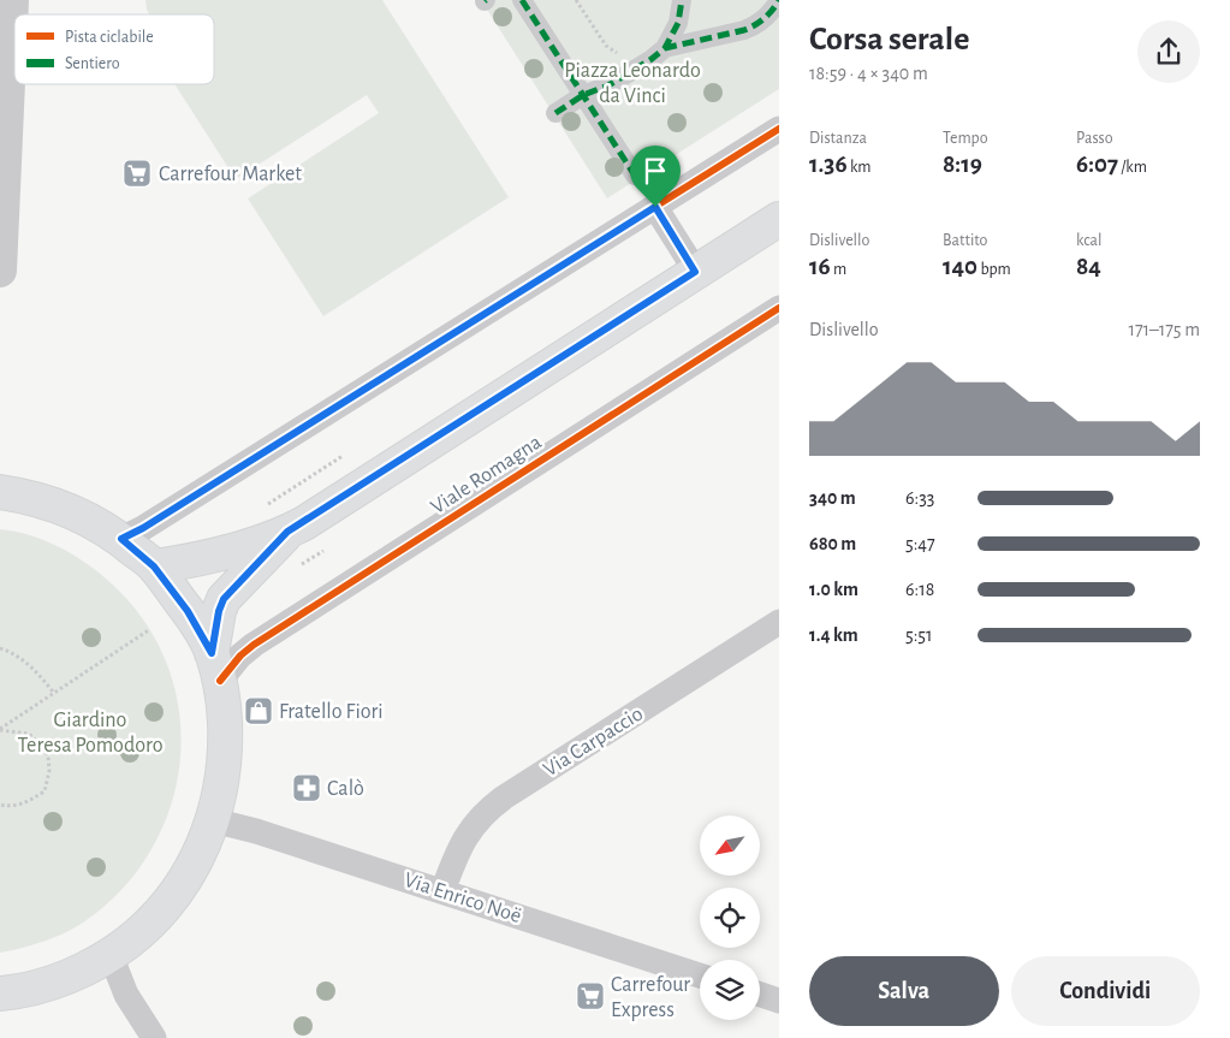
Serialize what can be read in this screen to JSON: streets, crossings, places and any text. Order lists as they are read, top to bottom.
{
  "streets": {
    "street": ["Viale Romagna", "Via Carpaccio", "Via Enrico Noë"]
  },
  "crossings": [
    ["Via Carpaccio", "Via Enrico Noë"]
  ],
  "parks": ["Piazza Leonardo da Vinci", "Giardino Teresa Pomodoro"],
  "places": {
    "supermarket": ["Carrefour Market", "Carrefour Express"],
    "shop": ["Fratello Fiori"],
    "pharmacy": ["Calò"]
  },
  "legend": ["Pista ciclabile", "Sentiero"],
  "north": "bottom left",
  "page": {
    "heading": ["Corsa serale", "18:59 · 4 × 340 m"],
    "stats": [
      ["Distanza", "1.36 km"],
      ["Tempo", "8:19"],
      ["Passo", "6:07 /km"],
      ["Dislivello", "16 m"],
      ["Battito", "140 bpm"],
      ["kcal", "84"]
    ],
    "chart": ["Dislivello", "171–175 m"],
    "list": [
      {
        "name": "340 m",
        "note": "6:33"
      },
      {
        "name": "680 m",
        "note": "5:47"
      },
      {
        "name": "1.0 km",
        "note": "6:18"
      },
      {
        "name": "1.4 km",
        "note": "5:51"
      }
    ],
    "buttons": ["Salva", "Condividi"]
  }
}
